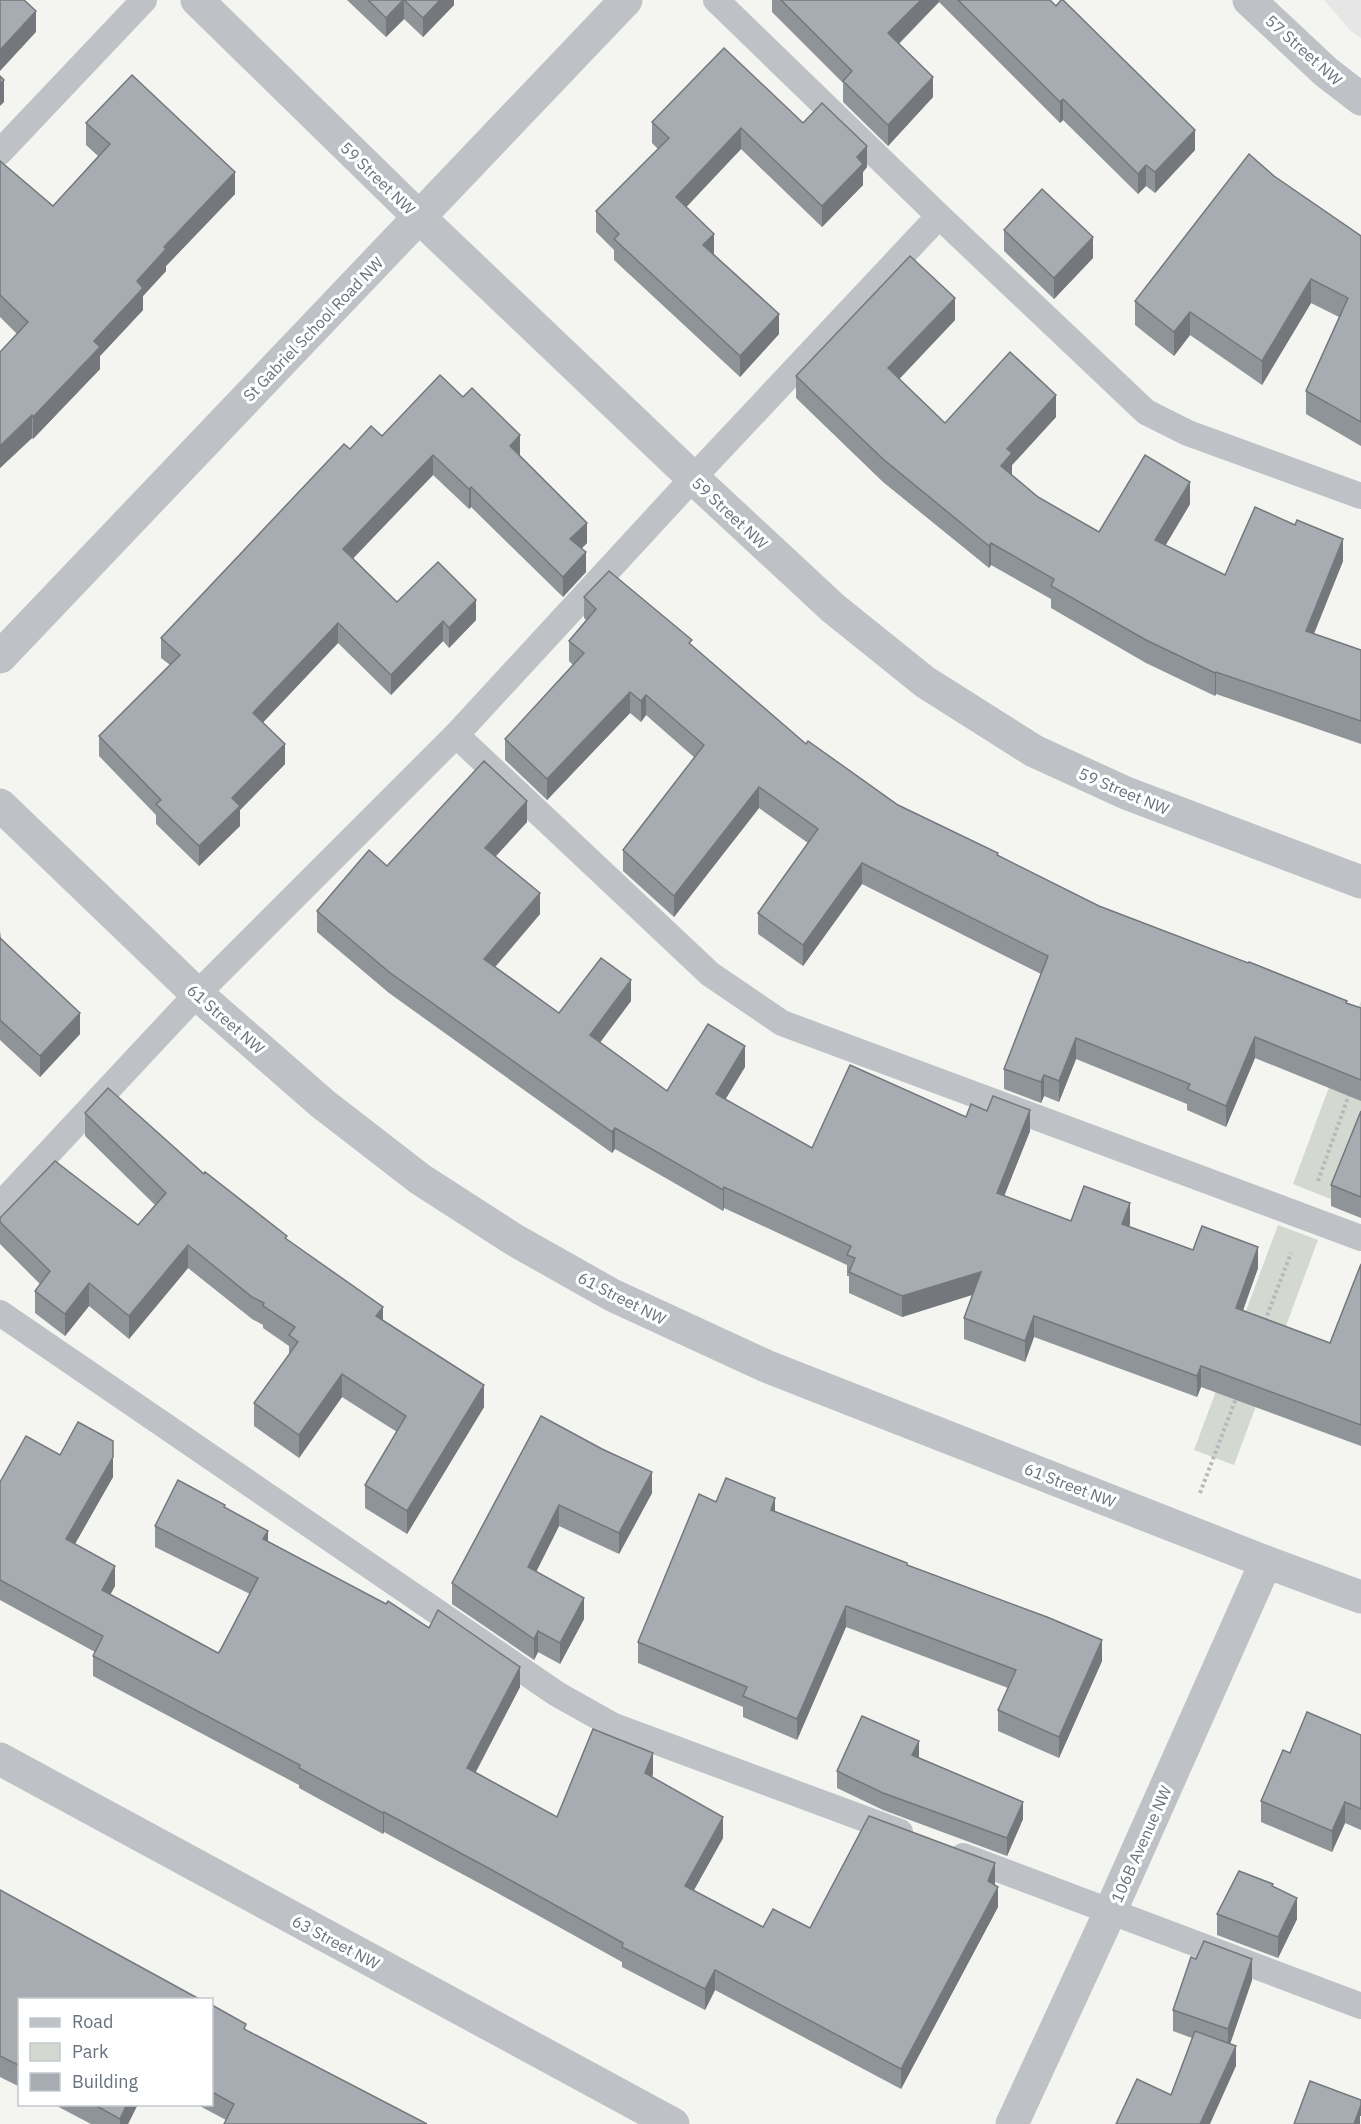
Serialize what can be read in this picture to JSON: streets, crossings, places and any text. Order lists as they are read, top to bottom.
{
  "streets": {
    "street": [
      "57 Street NW",
      "59 Street NW",
      "St Gabriel School Road NW",
      "61 Street NW",
      "106B Avenue NW",
      "63 Street NW"
    ]
  },
  "crossings": [
    ["59 Street NW", "St Gabriel School Road NW"],
    ["61 Street NW", "106B Avenue NW"]
  ],
  "legend": ["Road", "Park", "Building"]
}
